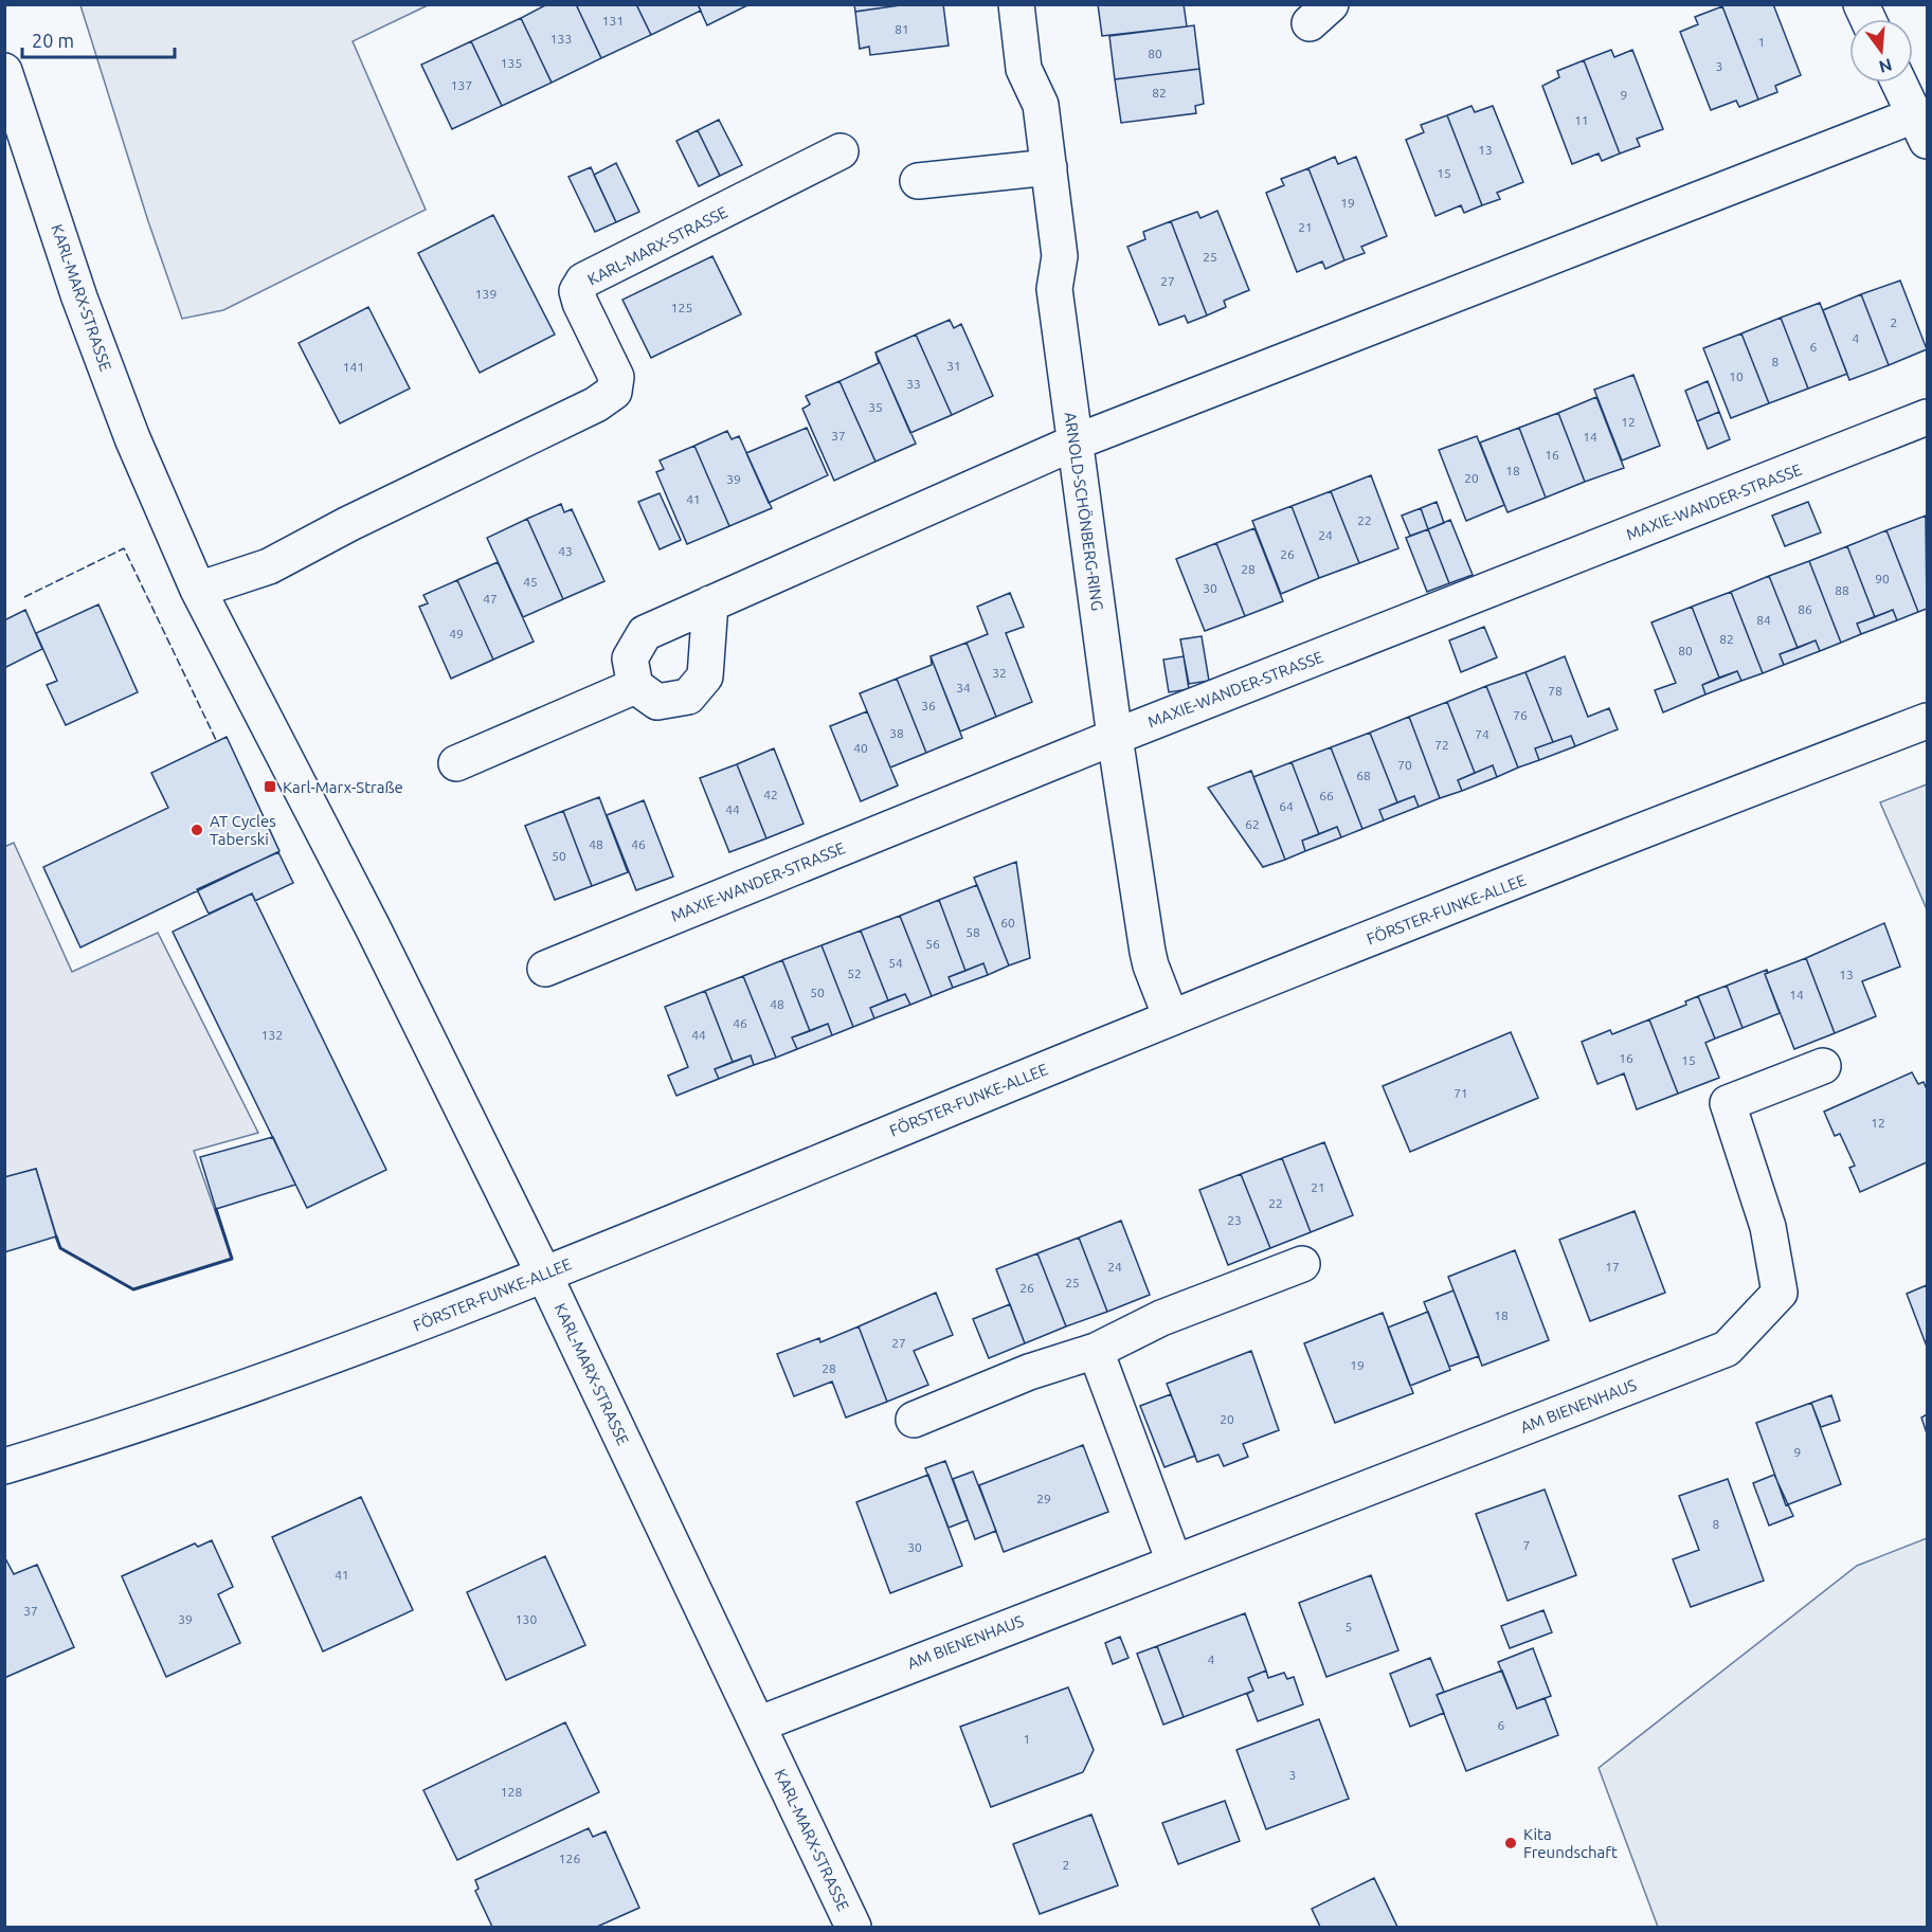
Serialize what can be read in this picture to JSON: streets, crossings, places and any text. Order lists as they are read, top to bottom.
{
  "streets": {
    "street": [
      "KARL-MARX-STRASSE",
      "MAXIE-WANDER-STRASSE",
      "ARNOLD-SCHÖNBERG-RING",
      "FÖRSTER-FUNKE-ALLEE",
      "AM BIENENHAUS"
    ]
  },
  "crossings": [
    ["KARL-MARX-STRASSE", "FÖRSTER-FUNKE-ALLEE"],
    ["KARL-MARX-STRASSE", "AM BIENENHAUS"],
    ["MAXIE-WANDER-STRASSE", "ARNOLD-SCHÖNBERG-RING"],
    ["ARNOLD-SCHÖNBERG-RING", "FÖRSTER-FUNKE-ALLEE"]
  ],
  "places": {
    "transit": ["Karl-Marx-Straße"],
    "other": ["AT Cycles Taberski", "Kita Freundschaft"]
  },
  "house_numbers": [
    "131",
    "81",
    "133",
    "1",
    "80",
    "135",
    "3",
    "137",
    "82",
    "9",
    "11",
    "13",
    "15",
    "19",
    "21",
    "25",
    "27",
    "139",
    "125",
    "2",
    "4",
    "6",
    "8",
    "31",
    "141",
    "10",
    "33",
    "35",
    "12",
    "37",
    "14",
    "16",
    "18",
    "20",
    "39",
    "41",
    "22",
    "24",
    "43",
    "26",
    "28",
    "90",
    "45",
    "30",
    "88",
    "47",
    "86",
    "84",
    "49",
    "82",
    "80",
    "32",
    "34",
    "78",
    "36",
    "76",
    "38",
    "74",
    "72",
    "40",
    "70",
    "68",
    "42",
    "66",
    "64",
    "44",
    "62",
    "48",
    "46",
    "50",
    "60",
    "58",
    "56",
    "54",
    "52",
    "13",
    "50",
    "14",
    "48",
    "46",
    "132",
    "44",
    "16",
    "15",
    "71",
    "12",
    "21",
    "22",
    "23",
    "24",
    "17",
    "25",
    "26",
    "18",
    "27",
    "19",
    "28",
    "20",
    "9",
    "29",
    "8",
    "7",
    "30",
    "41",
    "37",
    "39",
    "130",
    "5",
    "4",
    "6",
    "1",
    "3",
    "128",
    "126",
    "2"
  ],
  "scale_bar": "20 m",
  "north": "bottom"
}
